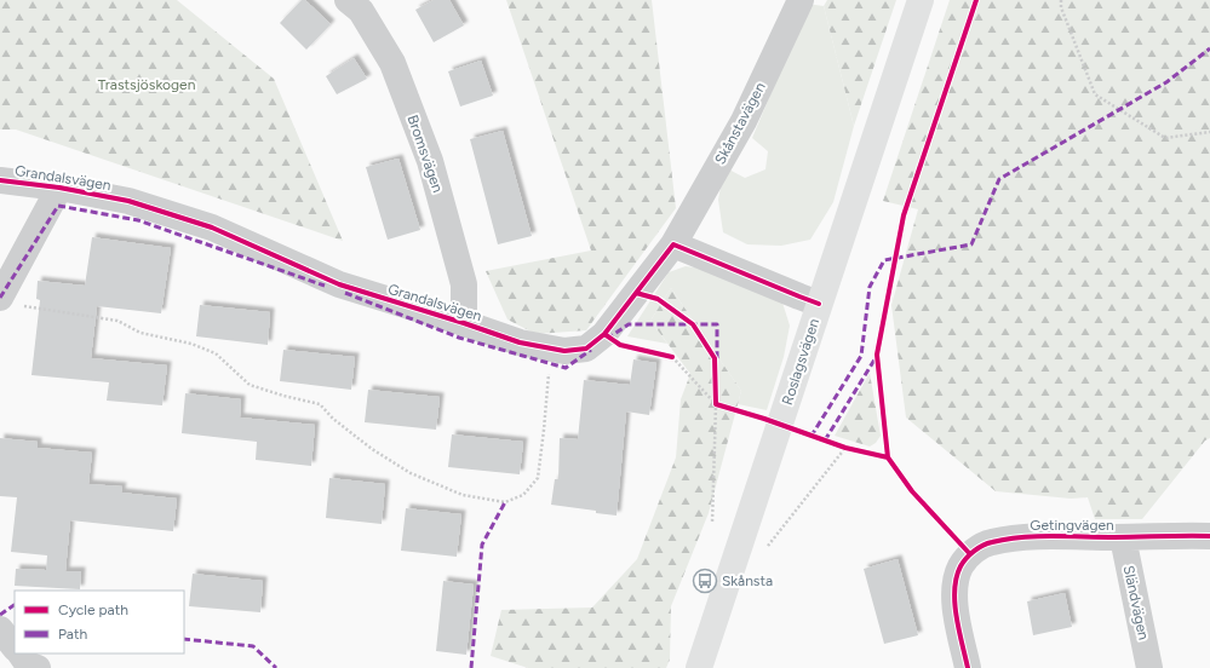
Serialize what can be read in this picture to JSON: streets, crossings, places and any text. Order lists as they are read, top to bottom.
{
  "streets": {
    "main road": ["Roslagsvägen"],
    "street": [
      "Skånstavägen",
      "Bromsvägen",
      "Grandalsvägen",
      "Getingvägen",
      "Sländvägen"
    ]
  },
  "crossings": [
    ["Skånstavägen", "Grandalsvägen"],
    ["Bromsvägen", "Grandalsvägen"],
    ["Getingvägen", "Sländvägen"]
  ],
  "parks": ["Trastsjöskogen"],
  "places": {
    "bus stop": ["Skånsta"]
  },
  "legend": ["Cycle path", "Path"]
}
